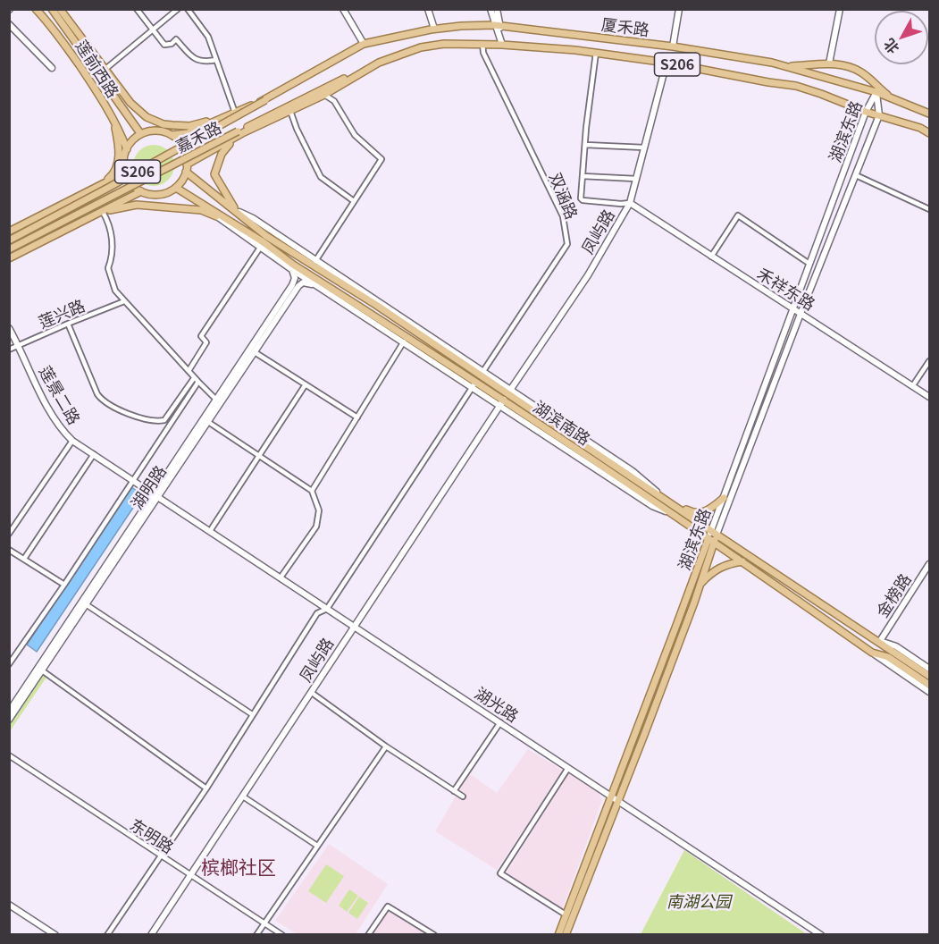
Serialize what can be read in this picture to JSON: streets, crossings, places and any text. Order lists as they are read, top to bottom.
{
  "streets": {
    "main road": [
      "厦禾路",
      "S206",
      "莲前西路",
      "湖滨东路",
      "嘉禾路",
      "湖滨南路"
    ],
    "street": [
      "双涵路",
      "凤屿路",
      "禾祥东路",
      "莲兴路",
      "莲景二路",
      "湖明路",
      "金榜路",
      "湖光路",
      "东明路"
    ]
  },
  "crossings": [
    ["厦禾路", "S206"],
    ["厦禾路", "莲前西路"],
    ["厦禾路", "湖滨东路"],
    ["厦禾路", "嘉禾路"],
    ["厦禾路", "双涵路"],
    ["厦禾路", "凤屿路"],
    ["厦禾路", "湖滨南路"],
    ["S206", "莲前西路"],
    ["S206", "嘉禾路"],
    ["S206", "双涵路"],
    ["S206", "湖滨南路"],
    ["莲前西路", "湖滨南路"],
    ["湖滨东路", "禾祥东路"],
    ["湖滨东路", "湖滨南路"],
    ["湖滨东路", "湖光路"],
    ["双涵路", "湖滨南路"],
    ["凤屿路", "禾祥东路"],
    ["凤屿路", "湖滨南路"],
    ["凤屿路", "湖光路"],
    ["凤屿路", "东明路"],
    ["莲兴路", "莲景二路"],
    ["莲景二路", "湖明路"],
    ["莲景二路", "湖光路"],
    ["湖滨南路", "金榜路"],
    ["湖明路", "湖光路"]
  ],
  "districts": ["槟榔社区"],
  "parks": ["南湖公园"],
  "north": "bottom left"
}
